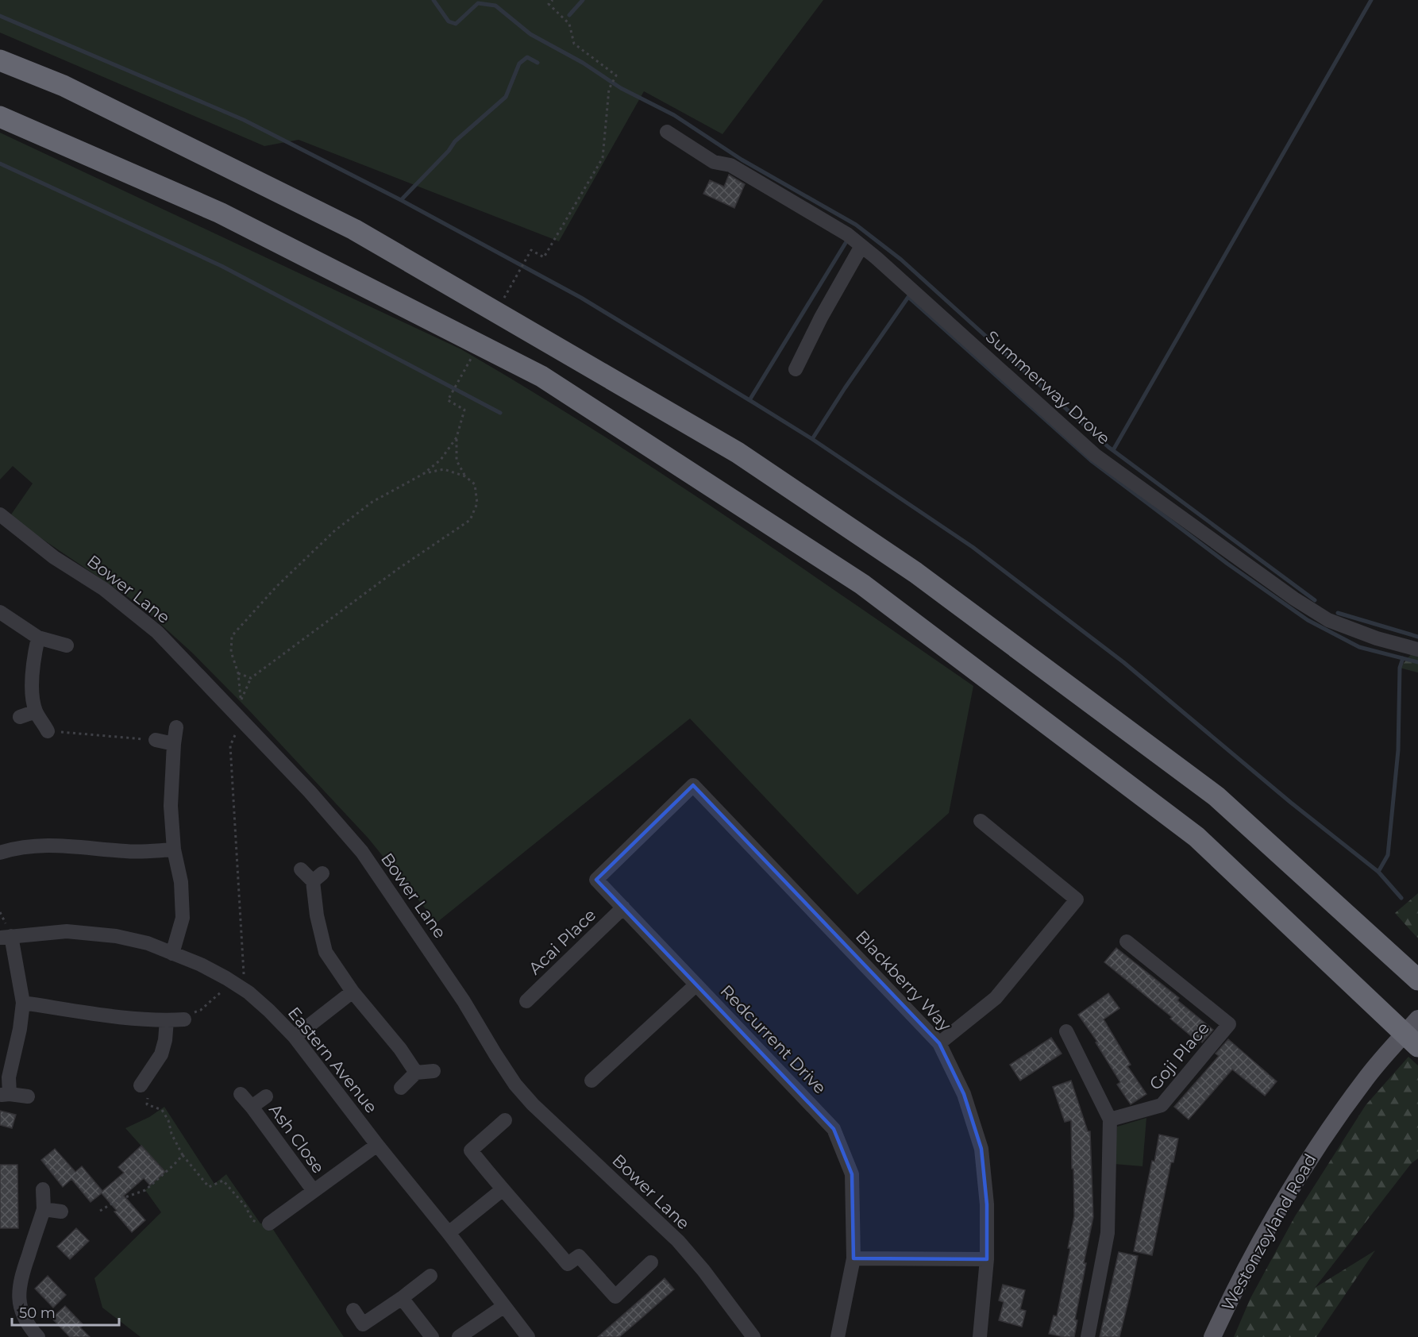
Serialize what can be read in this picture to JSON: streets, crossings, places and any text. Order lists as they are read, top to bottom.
{
  "streets": {
    "main road": ["Westonzoyland Road"],
    "street": [
      "Summerway Drove",
      "Bower Lane",
      "Acai Place",
      "Blackberry Way",
      "Redcurrent Drive",
      "Goji Place",
      "Eastern Avenue",
      "Ash Close"
    ]
  },
  "crossings": [
    ["Acai Place", "Redcurrent Drive"],
    ["Blackberry Way", "Redcurrent Drive"],
    ["Eastern Avenue", "Ash Close"]
  ],
  "scale_bar": "50 m"
}
